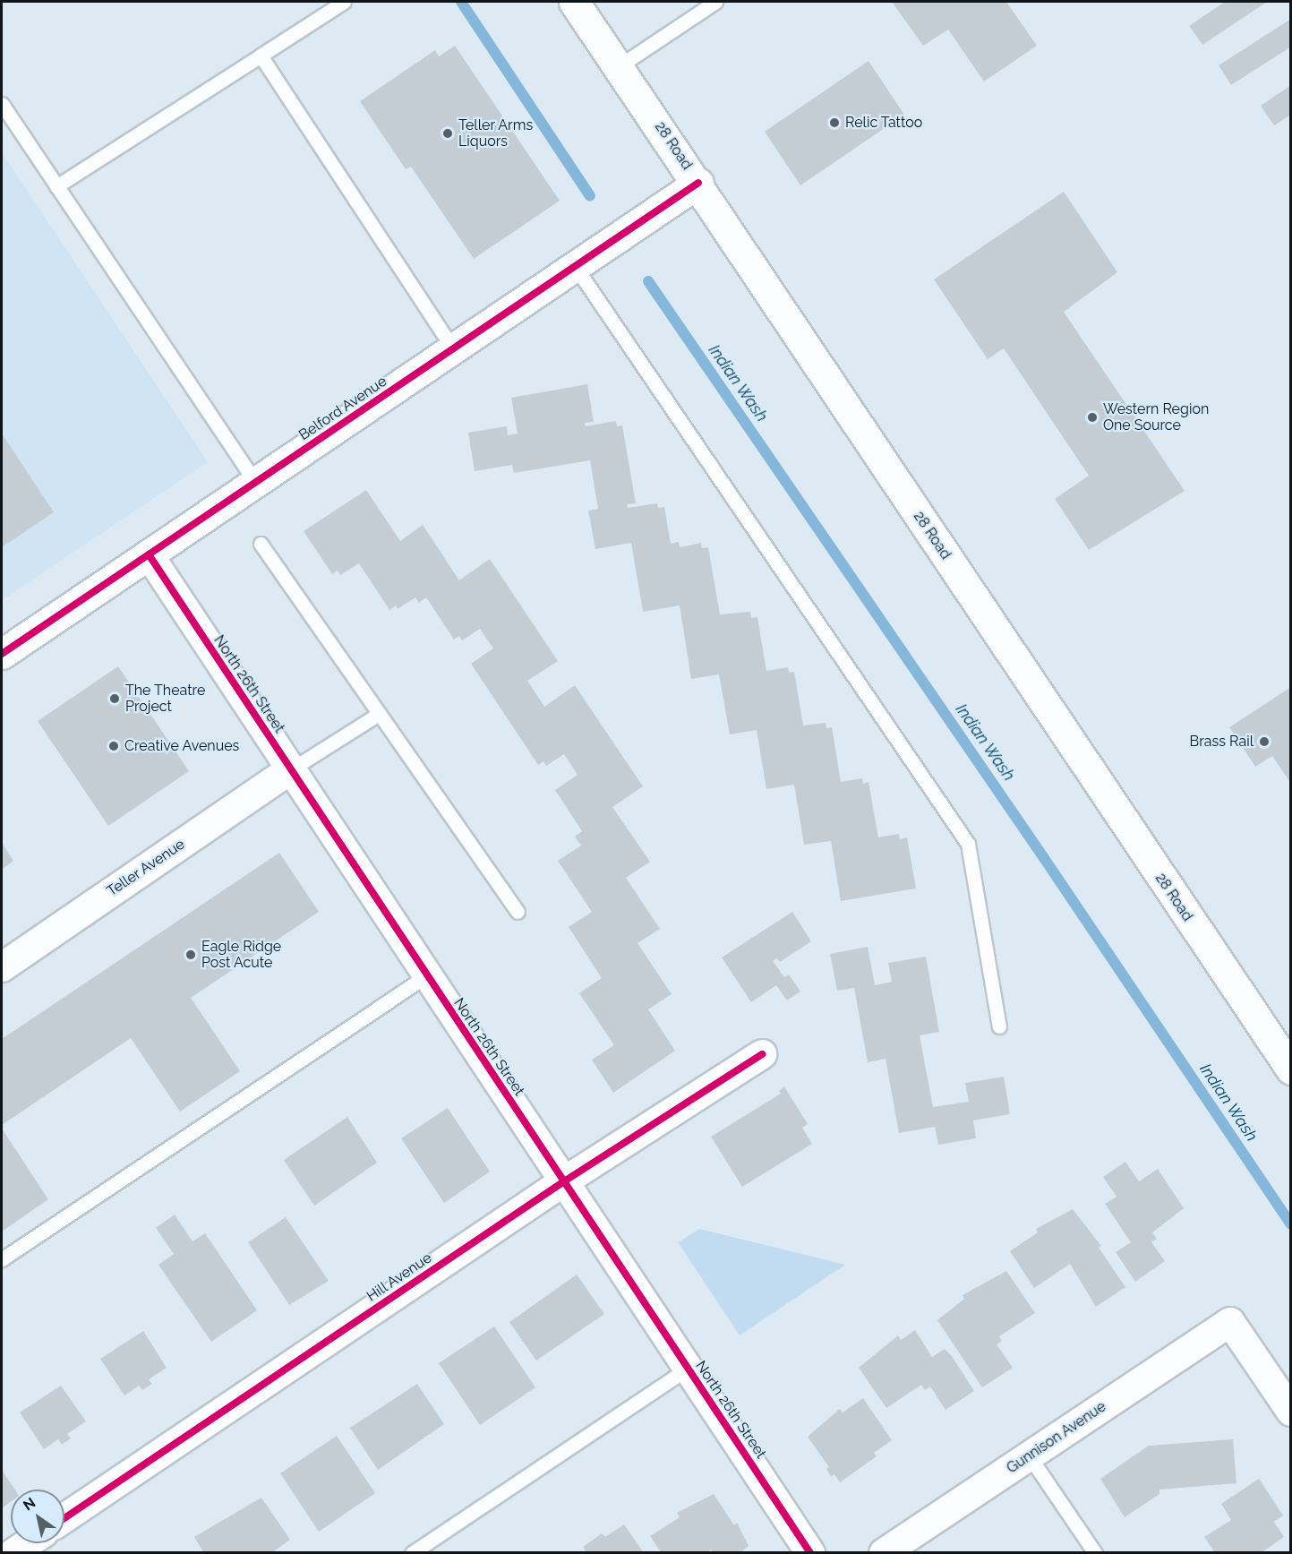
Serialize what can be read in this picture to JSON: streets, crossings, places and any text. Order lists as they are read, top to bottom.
{
  "streets": {
    "main road": ["28 Road", "Belford Avenue"],
    "street": [
      "North 26th Street",
      "Teller Avenue",
      "Hill Avenue",
      "Gunnison Avenue"
    ]
  },
  "crossings": [
    ["28 Road", "Belford Avenue"],
    ["Belford Avenue", "North 26th Street"],
    ["North 26th Street", "Teller Avenue"],
    ["North 26th Street", "Hill Avenue"]
  ],
  "water": ["Indian Wash"],
  "places": [
    "Relic Tattoo",
    "Teller Arms Liquors",
    "Western Region One Source",
    "The Theatre Project",
    "Brass Rail",
    "Creative Avenues",
    "Eagle Ridge Post Acute"
  ],
  "north": "top left"
}
